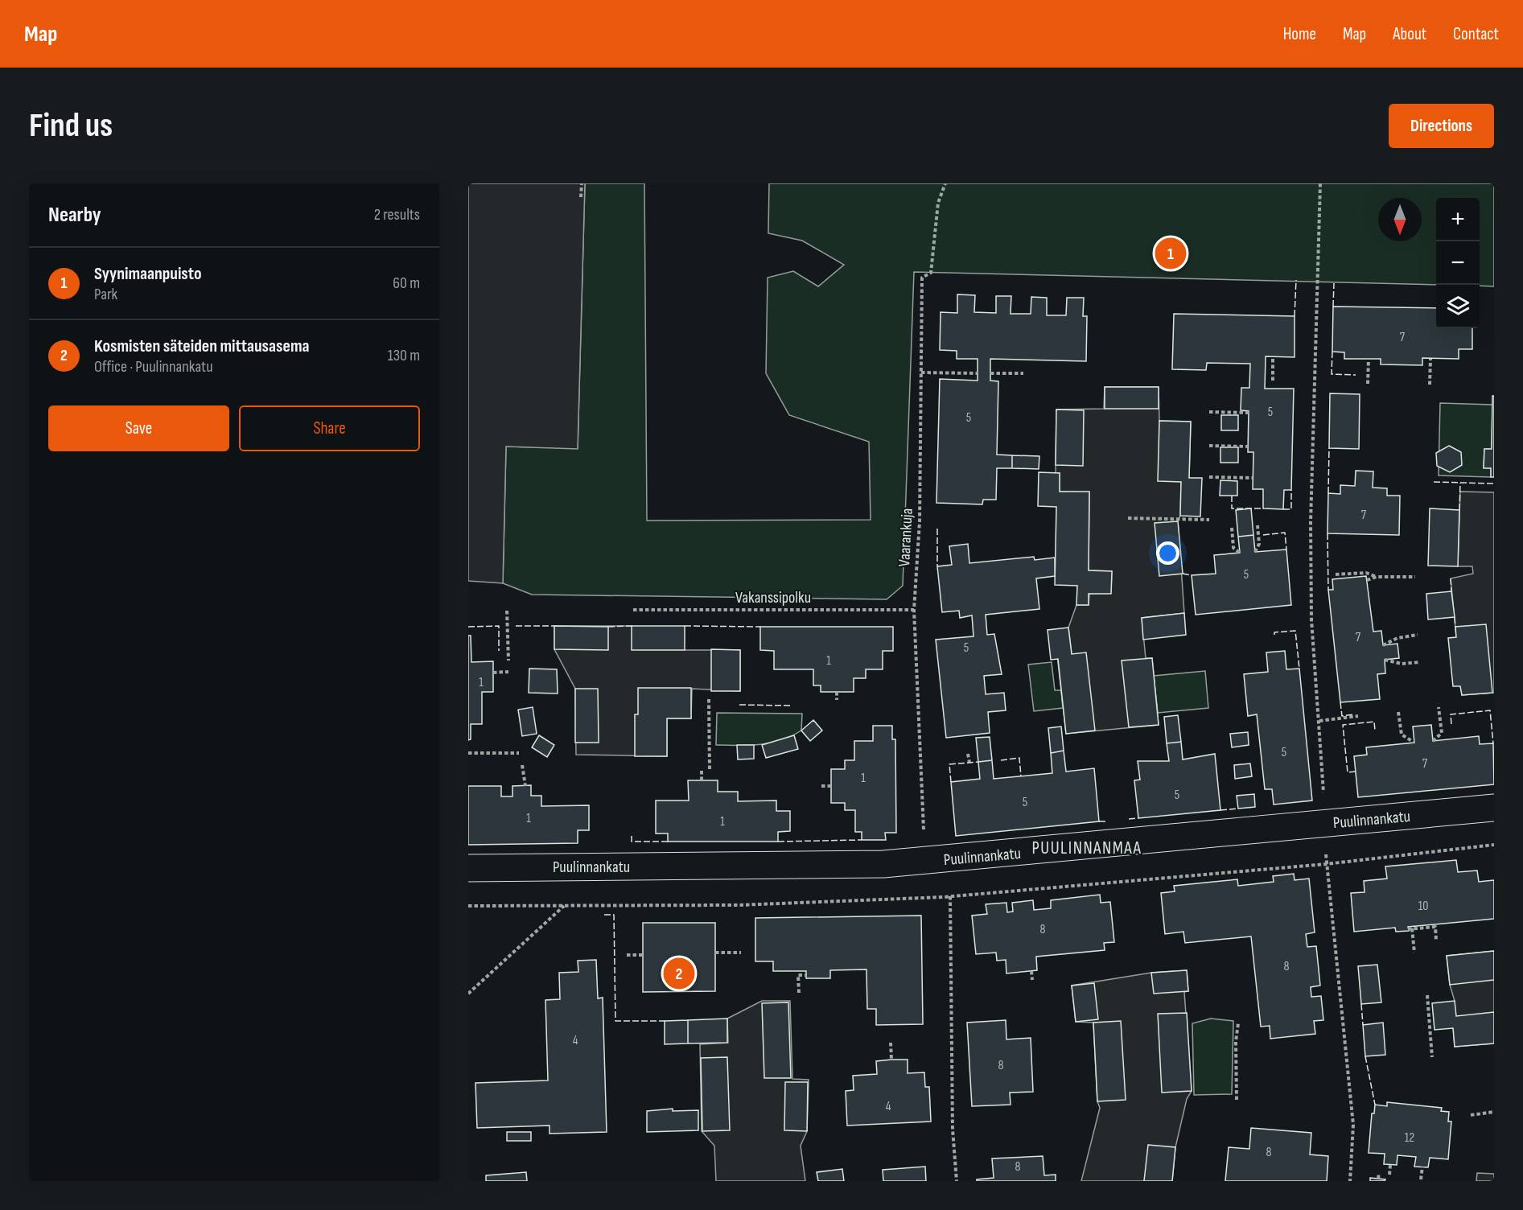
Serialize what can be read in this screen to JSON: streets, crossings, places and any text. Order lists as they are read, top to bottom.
{
  "streets": {
    "street": ["Puulinnankatu"],
    "path": ["Vaarankuja", "Vakanssipolku"]
  },
  "crossings": [
    ["Vaarankuja", "Vakanssipolku"],
    ["Vaarankuja", "Puulinnankatu"]
  ],
  "districts": ["PUULINNANMAA"],
  "house_numbers": [
    "7",
    "5",
    "5",
    "7",
    "5",
    "7",
    "5",
    "1",
    "1",
    "5",
    "7",
    "1",
    "5",
    "5",
    "1",
    "1",
    "10",
    "8",
    "8",
    "4",
    "8",
    "4",
    "12",
    "8",
    "8"
  ],
  "north": "bottom",
  "page": {
    "header": "Map",
    "nav": [
      "Home",
      "Map",
      "About",
      "Contact"
    ],
    "buttons": [
      "Directions",
      ["Save", "Share"]
    ],
    "title": "Find us",
    "heading": ["Nearby", "2 results"],
    "map_buttons": ["+", "−"],
    "pins": ["1", "2"],
    "list": [
      {
        "mark": "1",
        "name": "Syynimaanpuisto",
        "note": "Park",
        "value": "60 m"
      },
      {
        "mark": "2",
        "name": "Kosmisten säteiden mittausasema",
        "note": "Office · Puulinnankatu",
        "value": "130 m"
      }
    ]
  }
}
